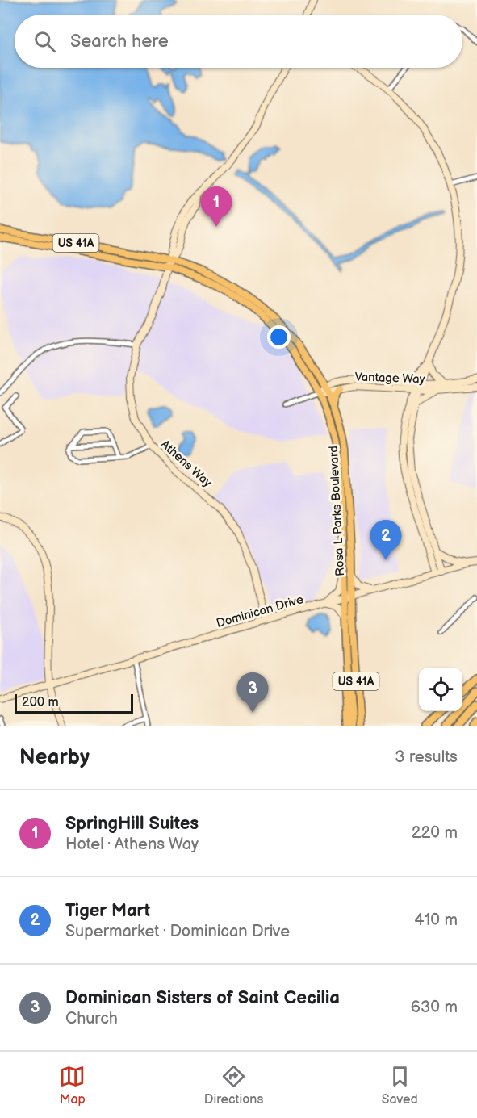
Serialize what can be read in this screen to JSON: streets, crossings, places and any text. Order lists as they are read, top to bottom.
{
  "streets": {
    "main road": ["US 41A", "Rosa L Parks Boulevard"],
    "street": ["Vantage Way", "Athens Way", "Dominican Drive"]
  },
  "crossings": [
    ["Vantage Way", "Rosa L Parks Boulevard"],
    ["Athens Way", "Rosa L Parks Boulevard"],
    ["Athens Way", "Dominican Drive"],
    ["Rosa L Parks Boulevard", "Dominican Drive"]
  ],
  "scale_bar": "200 m",
  "page": {
    "search": "Search here",
    "pins": ["1", "2", "3"],
    "scale": "200 m",
    "heading": ["Nearby", "3 results"],
    "list": [
      {
        "mark": "1",
        "name": "SpringHill Suites",
        "note": "Hotel · Athens Way",
        "value": "220 m"
      },
      {
        "mark": "2",
        "name": "Tiger Mart",
        "note": "Supermarket · Dominican Drive",
        "value": "410 m"
      },
      {
        "mark": "3",
        "name": "Dominican Sisters of Saint Cecilia",
        "note": "Church",
        "value": "630 m"
      }
    ],
    "nav": ["Map", "Directions", "Saved"]
  }
}
